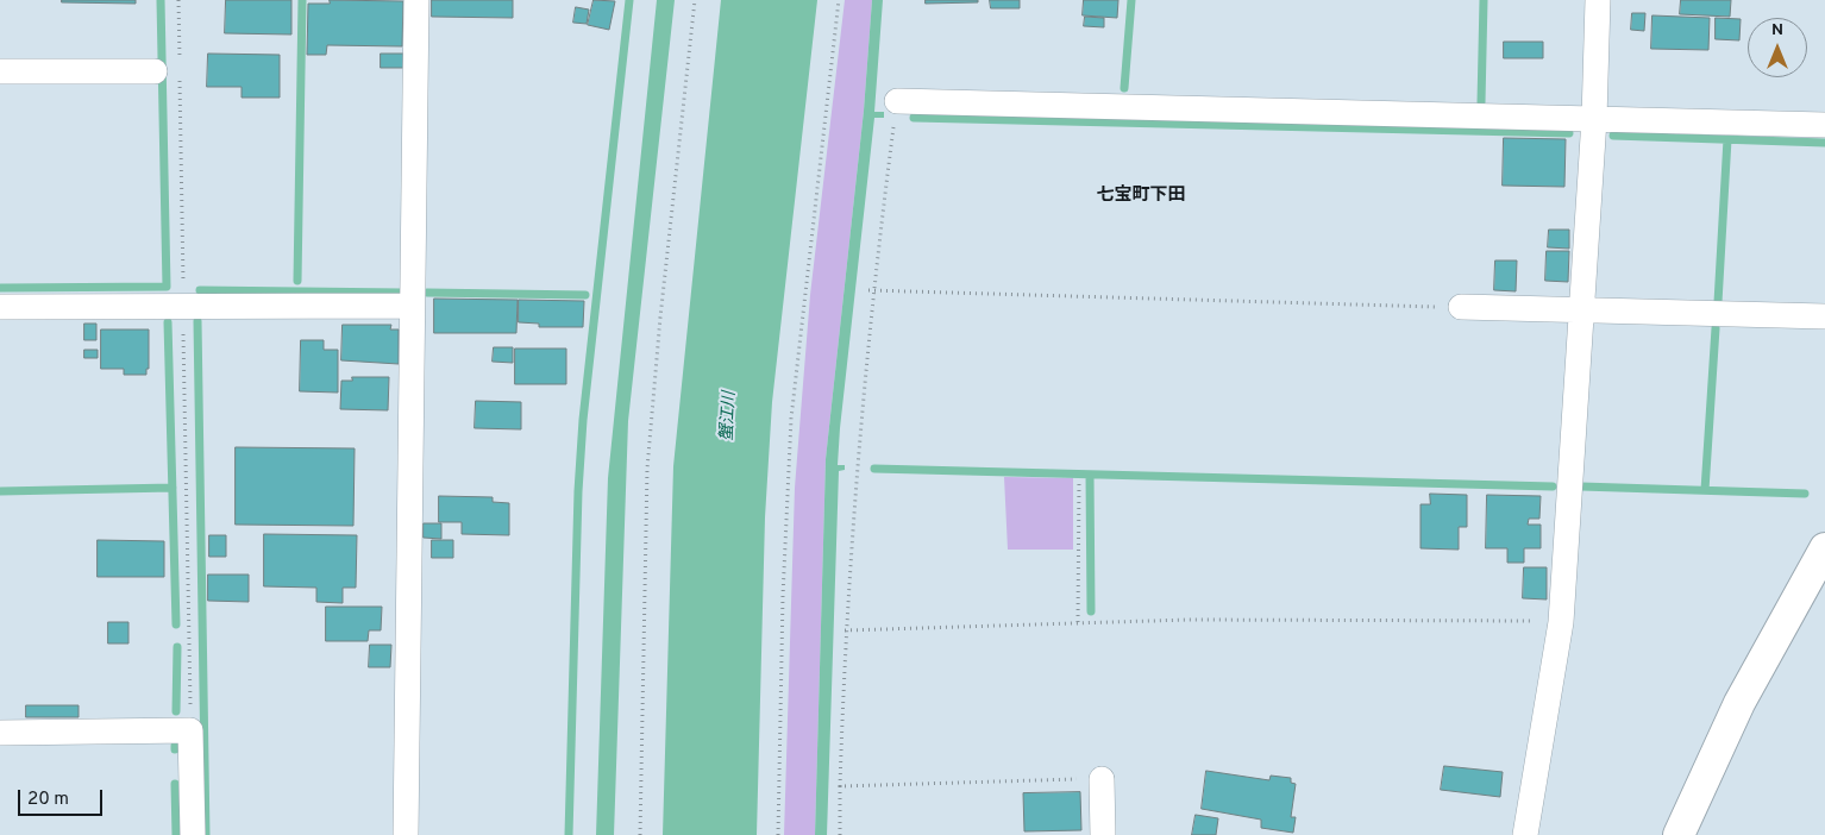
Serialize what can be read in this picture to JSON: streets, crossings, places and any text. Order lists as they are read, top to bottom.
{
  "districts": ["七宝町下田"],
  "water": ["蟹江川"],
  "scale_bar": "20 m",
  "north": "top"
}
